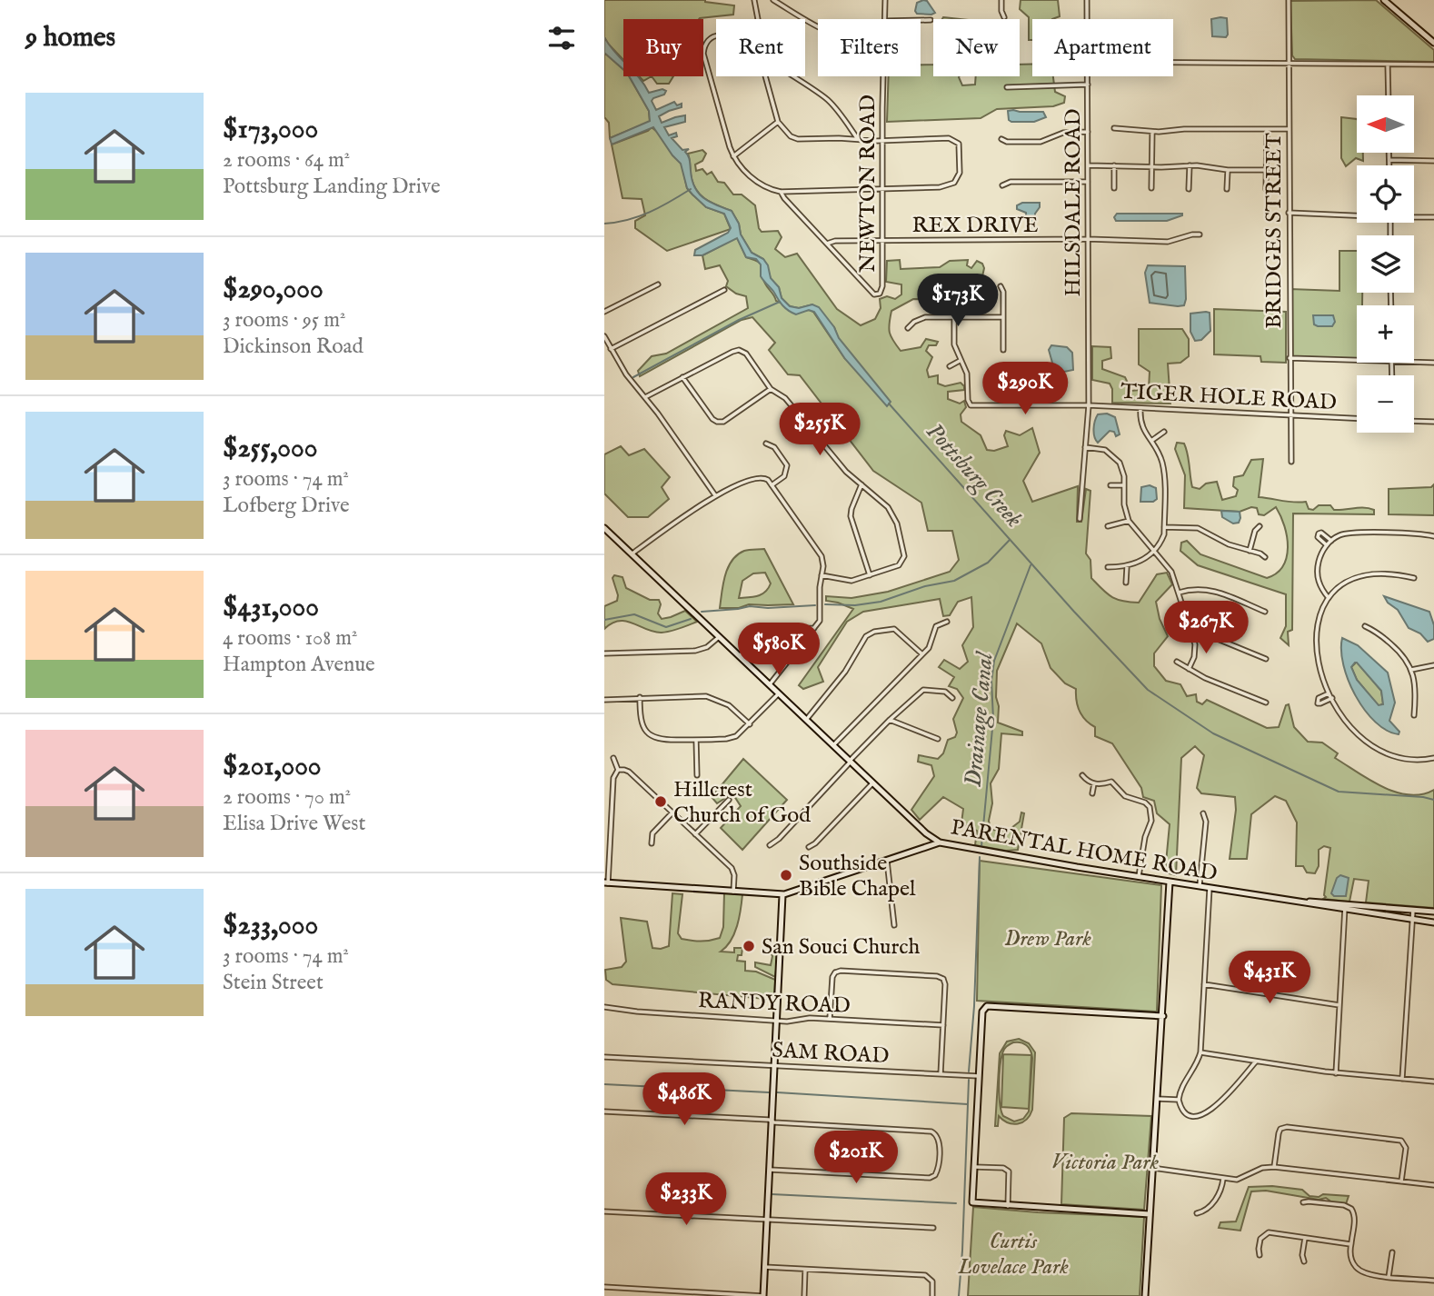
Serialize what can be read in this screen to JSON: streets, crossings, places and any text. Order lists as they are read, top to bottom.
{
  "streets": {
    "street": [
      "NEWTON ROAD",
      "HILSDALE ROAD",
      "REX DRIVE",
      "BRIDGES STREET",
      "TIGER HOLE ROAD",
      "PARENTAL HOME ROAD",
      "RANDY ROAD",
      "SAM ROAD"
    ]
  },
  "crossings": [
    ["NEWTON ROAD", "REX DRIVE"],
    ["HILSDALE ROAD", "REX DRIVE"],
    ["HILSDALE ROAD", "TIGER HOLE ROAD"],
    ["BRIDGES STREET", "TIGER HOLE ROAD"]
  ],
  "water": ["Pottsburg Creek", "Drainage Canal"],
  "parks": ["Drew Park", "Victoria Park", "Curtis Lovelace Park"],
  "places": ["Hillcrest Church of God", "Southside Bible Chapel", "San Souci Church"],
  "north": "left",
  "page": {
    "heading": "9 homes",
    "chip": [
      "Buy",
      "Rent",
      "Filters",
      "New",
      "Apartment"
    ],
    "list": [
      {
        "name": "$173,000",
        "note": "2 rooms · 64 m² · Pottsburg Landing Drive"
      },
      {
        "name": "$290,000",
        "note": "3 rooms · 95 m² · Dickinson Road"
      },
      {
        "name": "$255,000",
        "note": "3 rooms · 74 m² · Lofberg Drive"
      },
      {
        "name": "$431,000",
        "note": "4 rooms · 108 m² · Hampton Avenue"
      },
      {
        "name": "$201,000",
        "note": "2 rooms · 70 m² · Elisa Drive West"
      },
      {
        "name": "$233,000",
        "note": "3 rooms · 74 m² · Stein Street"
      }
    ],
    "map_buttons": ["+", "−"],
    "price": [
      "$173K",
      "$290K",
      "$255K",
      "$267K",
      "$580K",
      "$431K",
      "$486K",
      "$201K",
      "$233K"
    ]
  }
}
